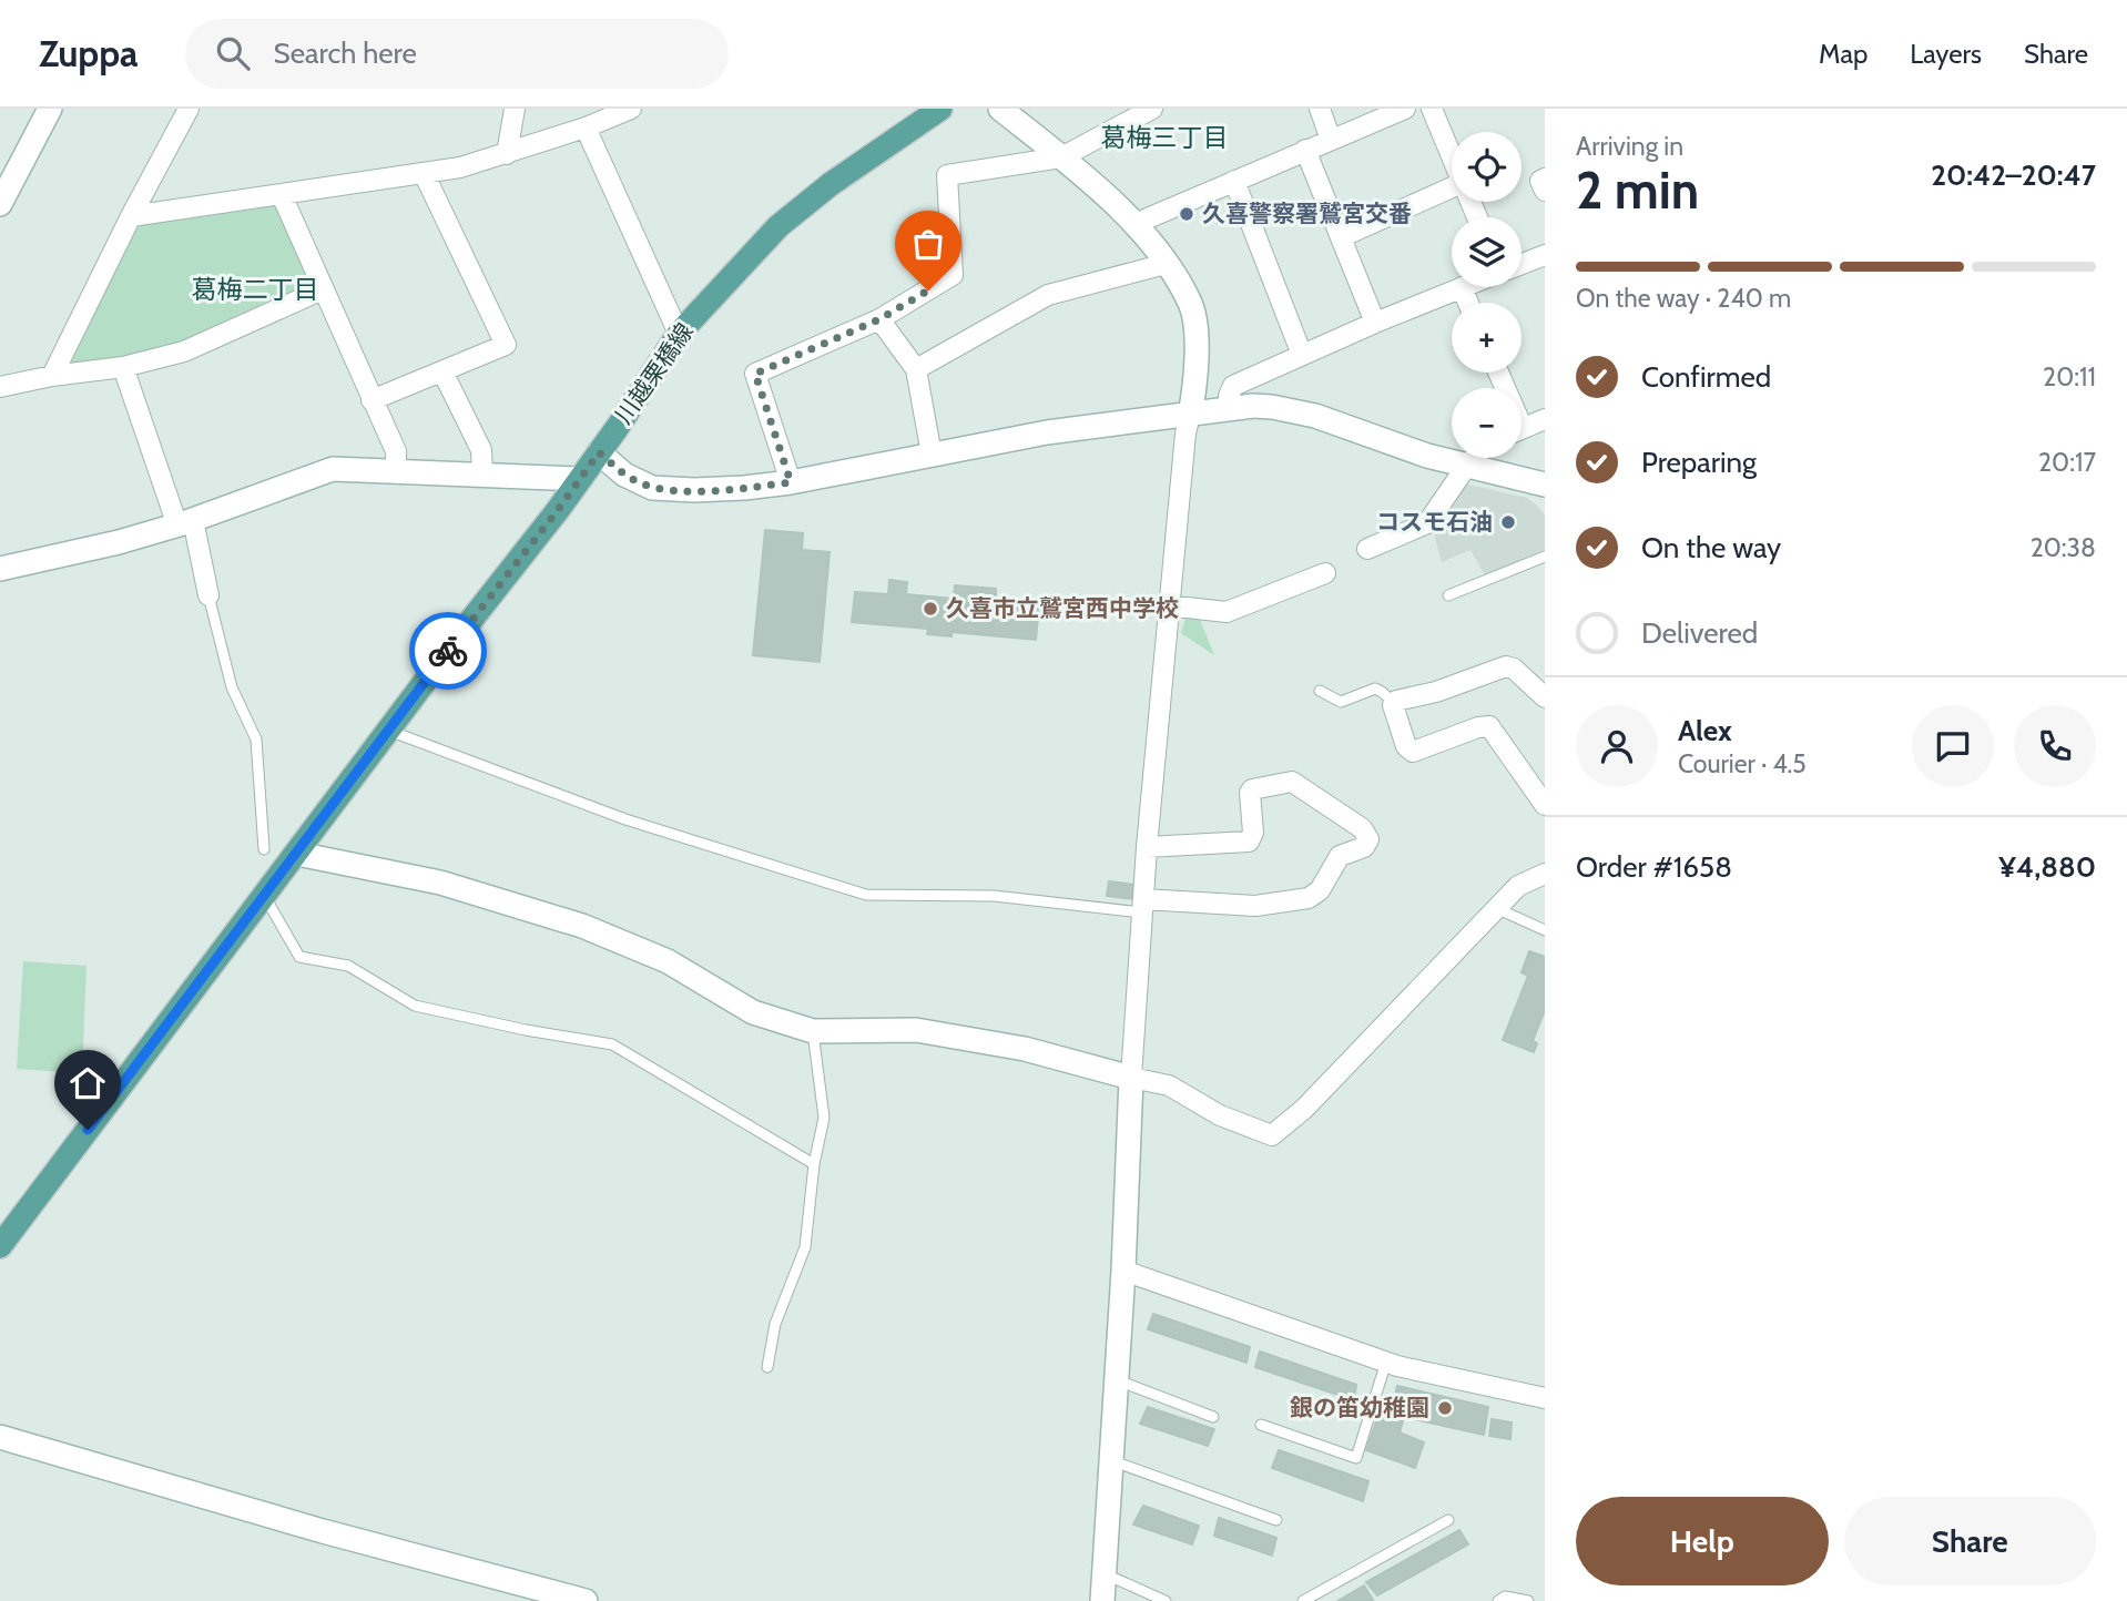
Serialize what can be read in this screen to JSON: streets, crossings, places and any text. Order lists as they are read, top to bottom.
{
  "streets": {
    "main road": ["川越栗橋線"]
  },
  "districts": ["葛梅三丁目", "葛梅二丁目"],
  "places": [
    "久喜警察署鷲宮交番",
    "コスモ石油",
    "久喜市立鷲宮西中学校",
    "銀の笛幼稚園"
  ],
  "page": {
    "header": "Zuppa",
    "search": "Search here",
    "nav": ["Map", "Layers", "Share"],
    "heading": ["2 min", "Arriving in", "20:42–20:47"],
    "panel": [
      "Alex",
      "Courier · 4.5",
      "Order #1658",
      "¥4,880"
    ],
    "map_buttons": ["+", "−"],
    "bar": "On the way · 240 m",
    "list": [
      ["Confirmed", "20:11"],
      ["Preparing", "20:17"],
      ["On the way", "20:38"],
      "Delivered"
    ],
    "buttons": ["Help", "Share"]
  }
}
